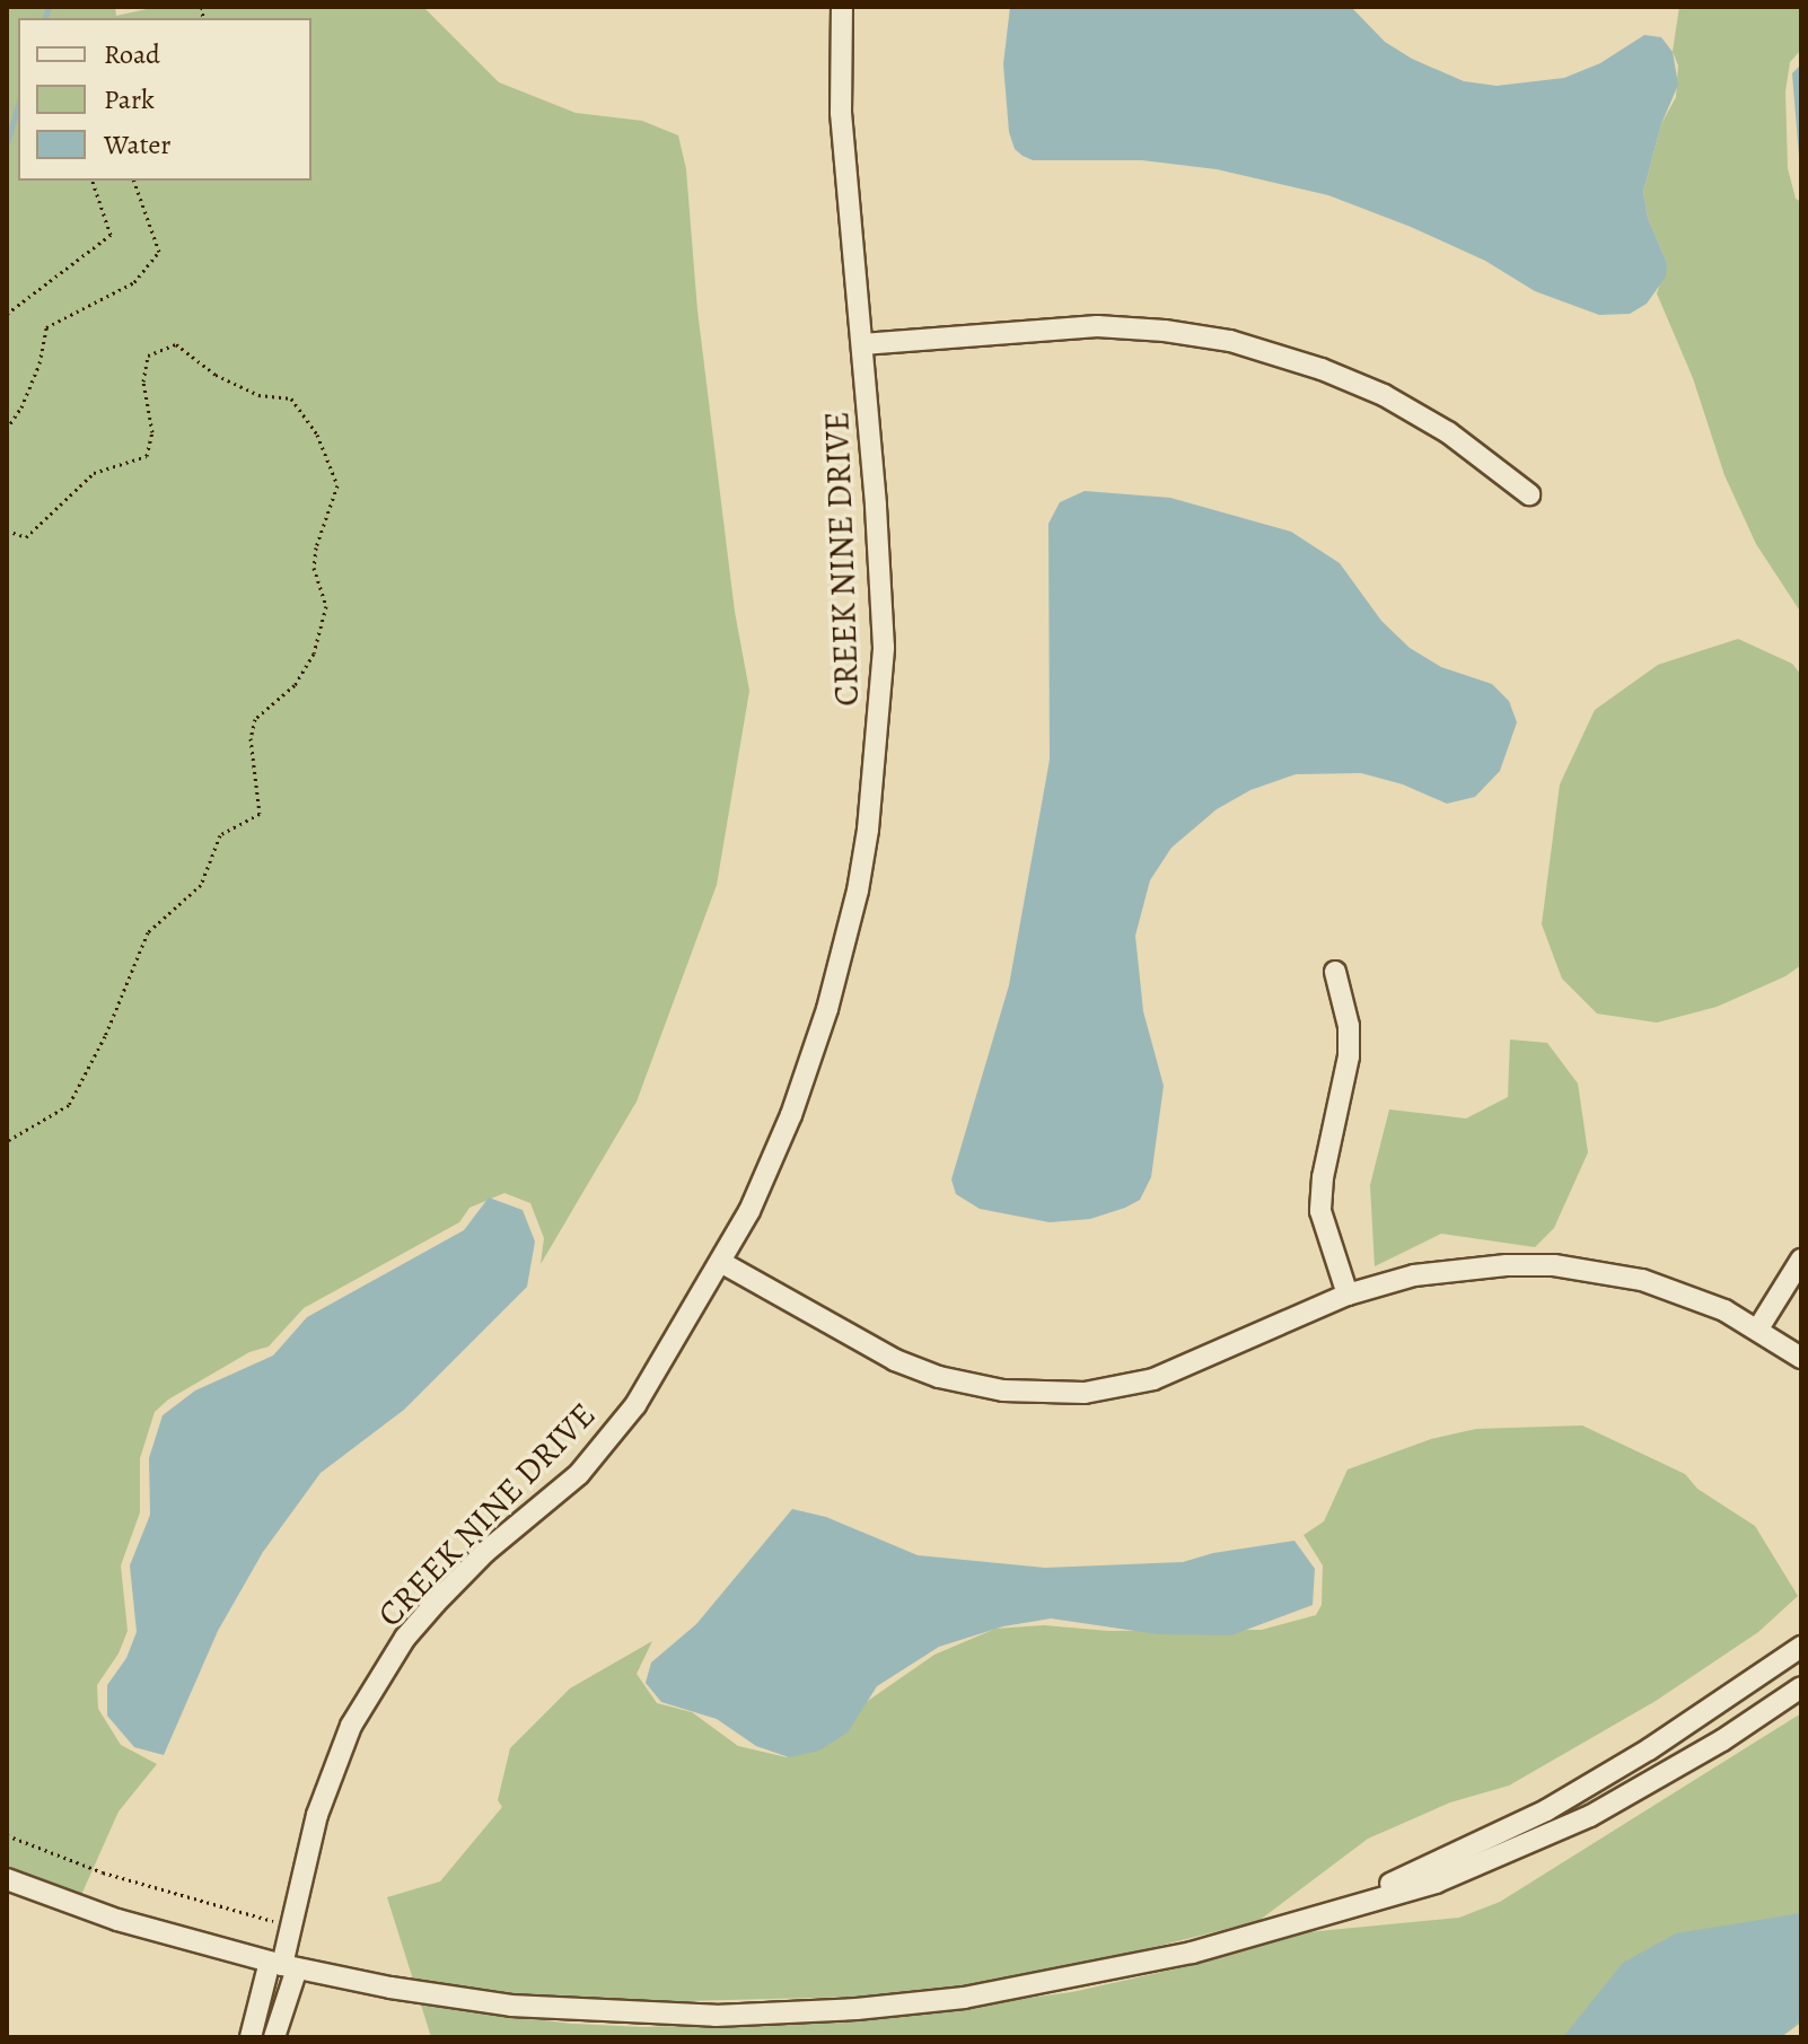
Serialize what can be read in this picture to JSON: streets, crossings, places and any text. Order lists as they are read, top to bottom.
{
  "streets": {
    "street": ["CREEK NINE DRIVE"]
  },
  "legend": ["Road", "Park", "Water"]
}
